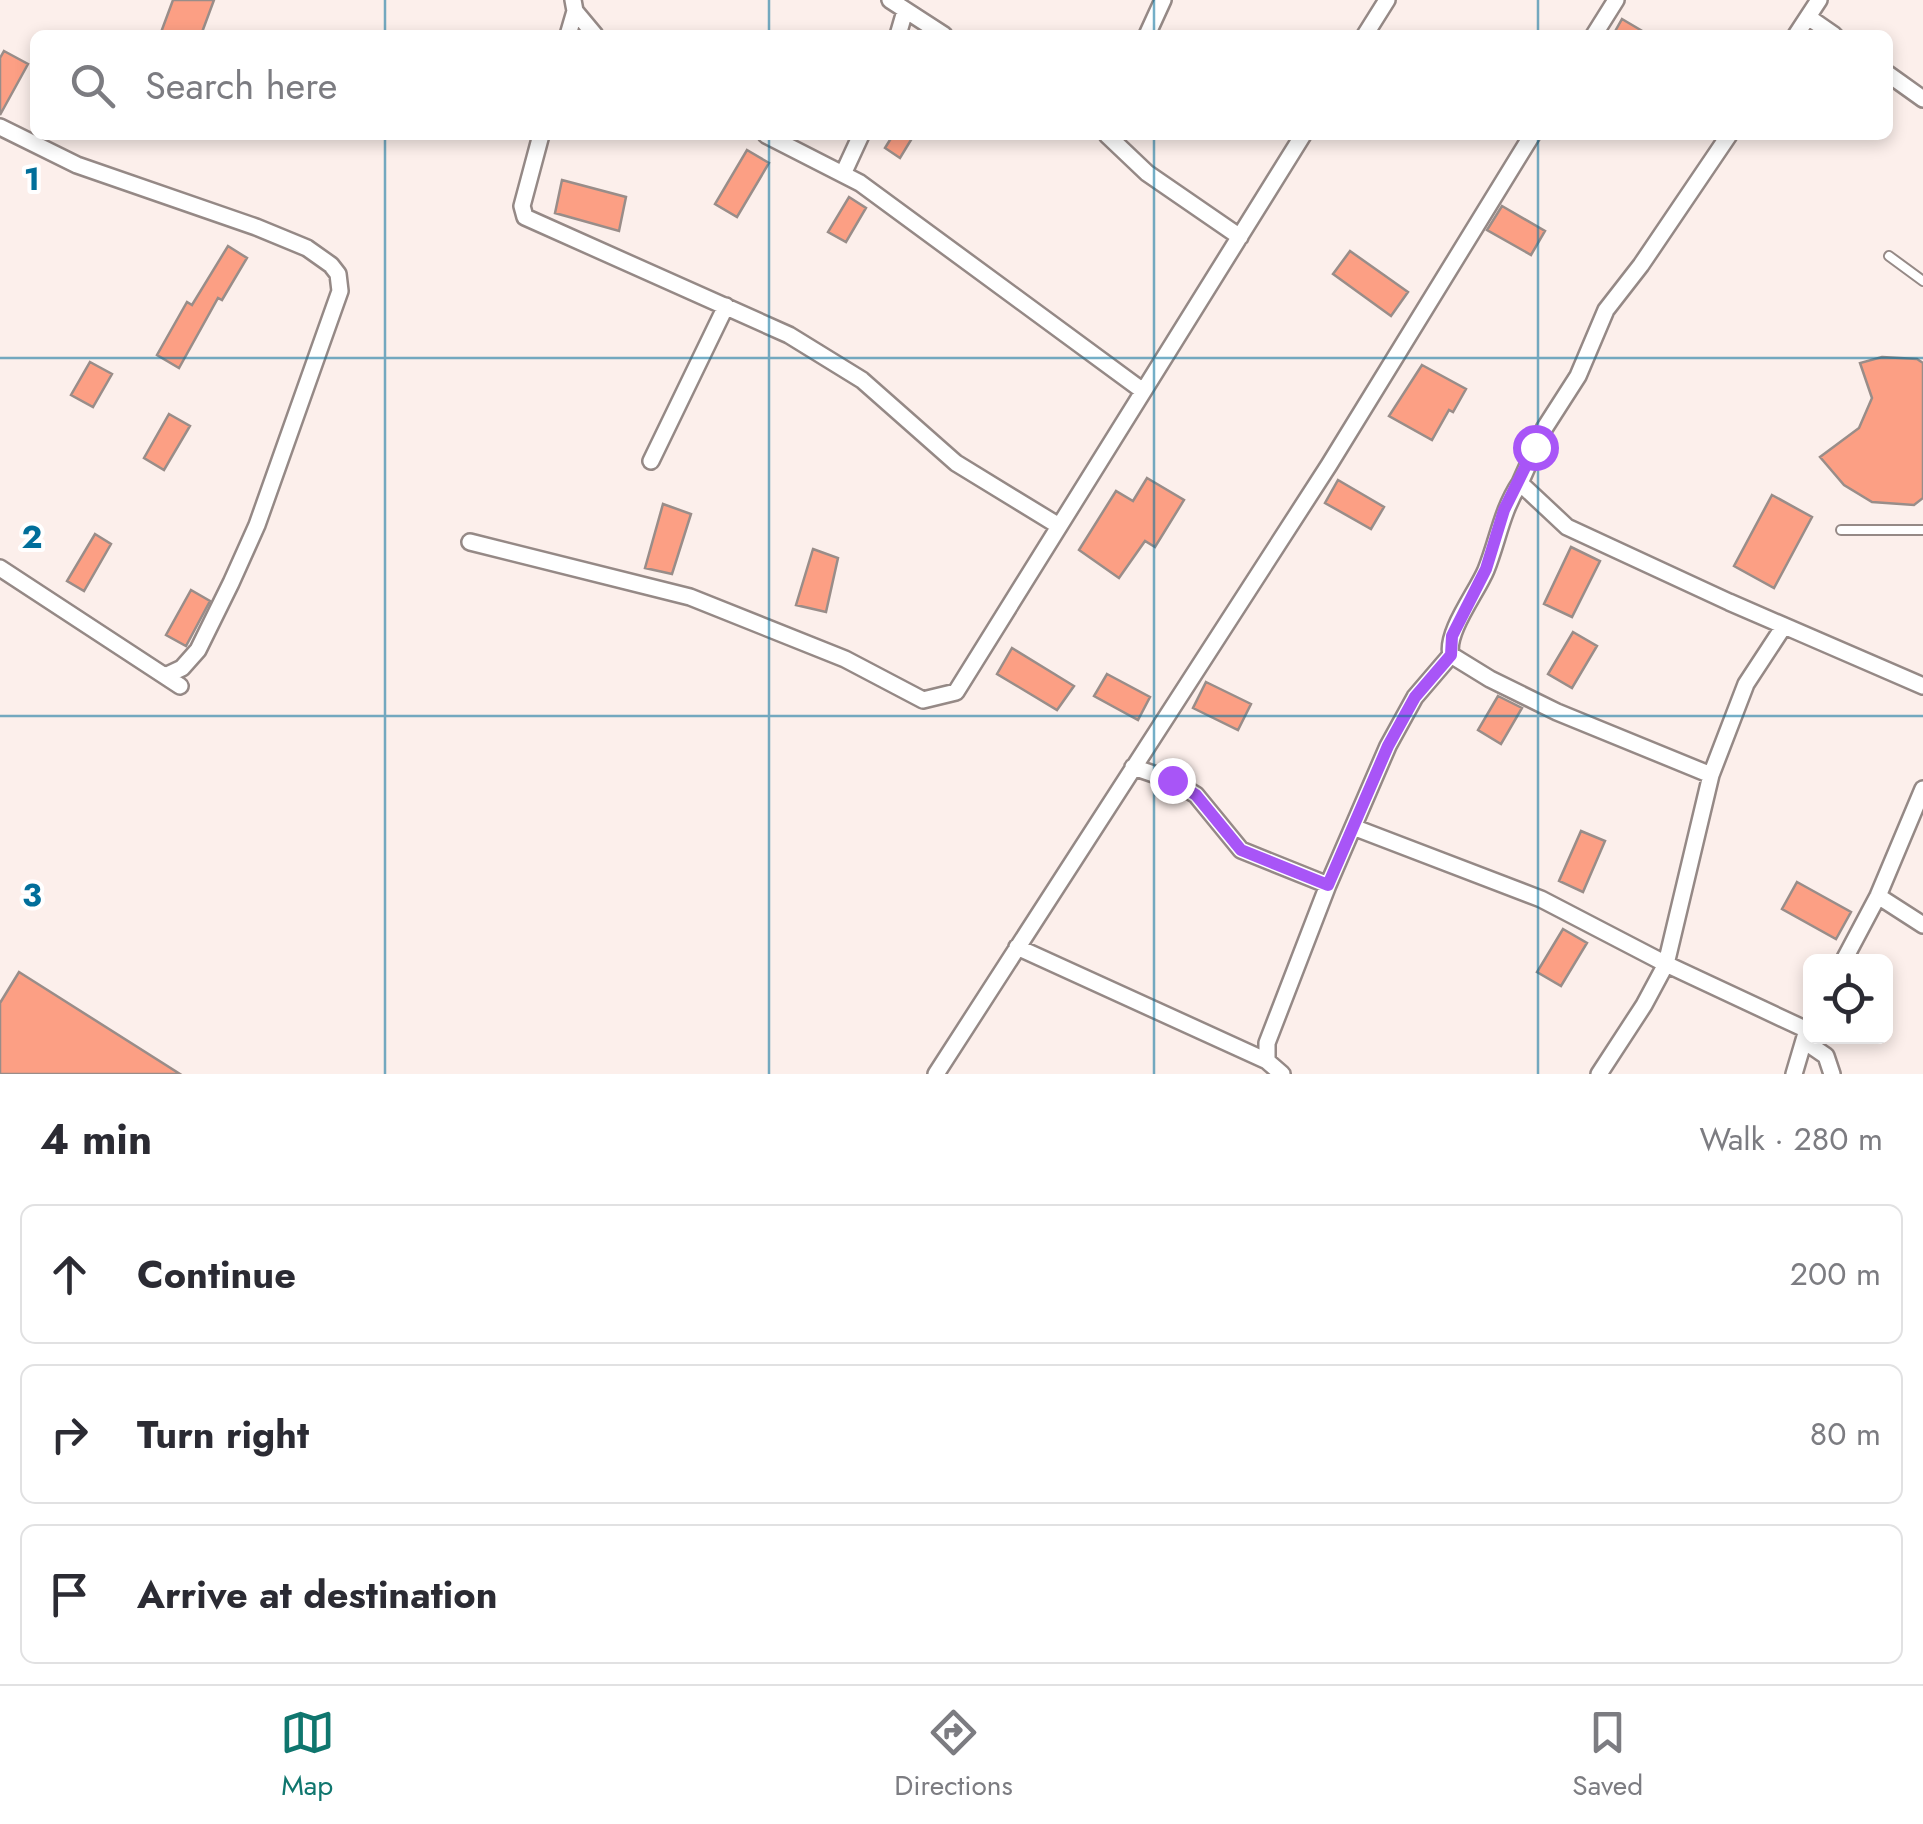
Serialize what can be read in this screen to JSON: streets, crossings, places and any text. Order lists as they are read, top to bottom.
{
  "page": {
    "search": "Search here",
    "heading": ["4 min", "Walk · 280 m"],
    "list": [
      ["Continue", "200 m"],
      ["Turn right", "80 m"],
      "Arrive at destination"
    ],
    "nav": ["Map", "Directions", "Saved"]
  },
  "grid": {
    "rows": ["1", "2", "3"]
  }
}
